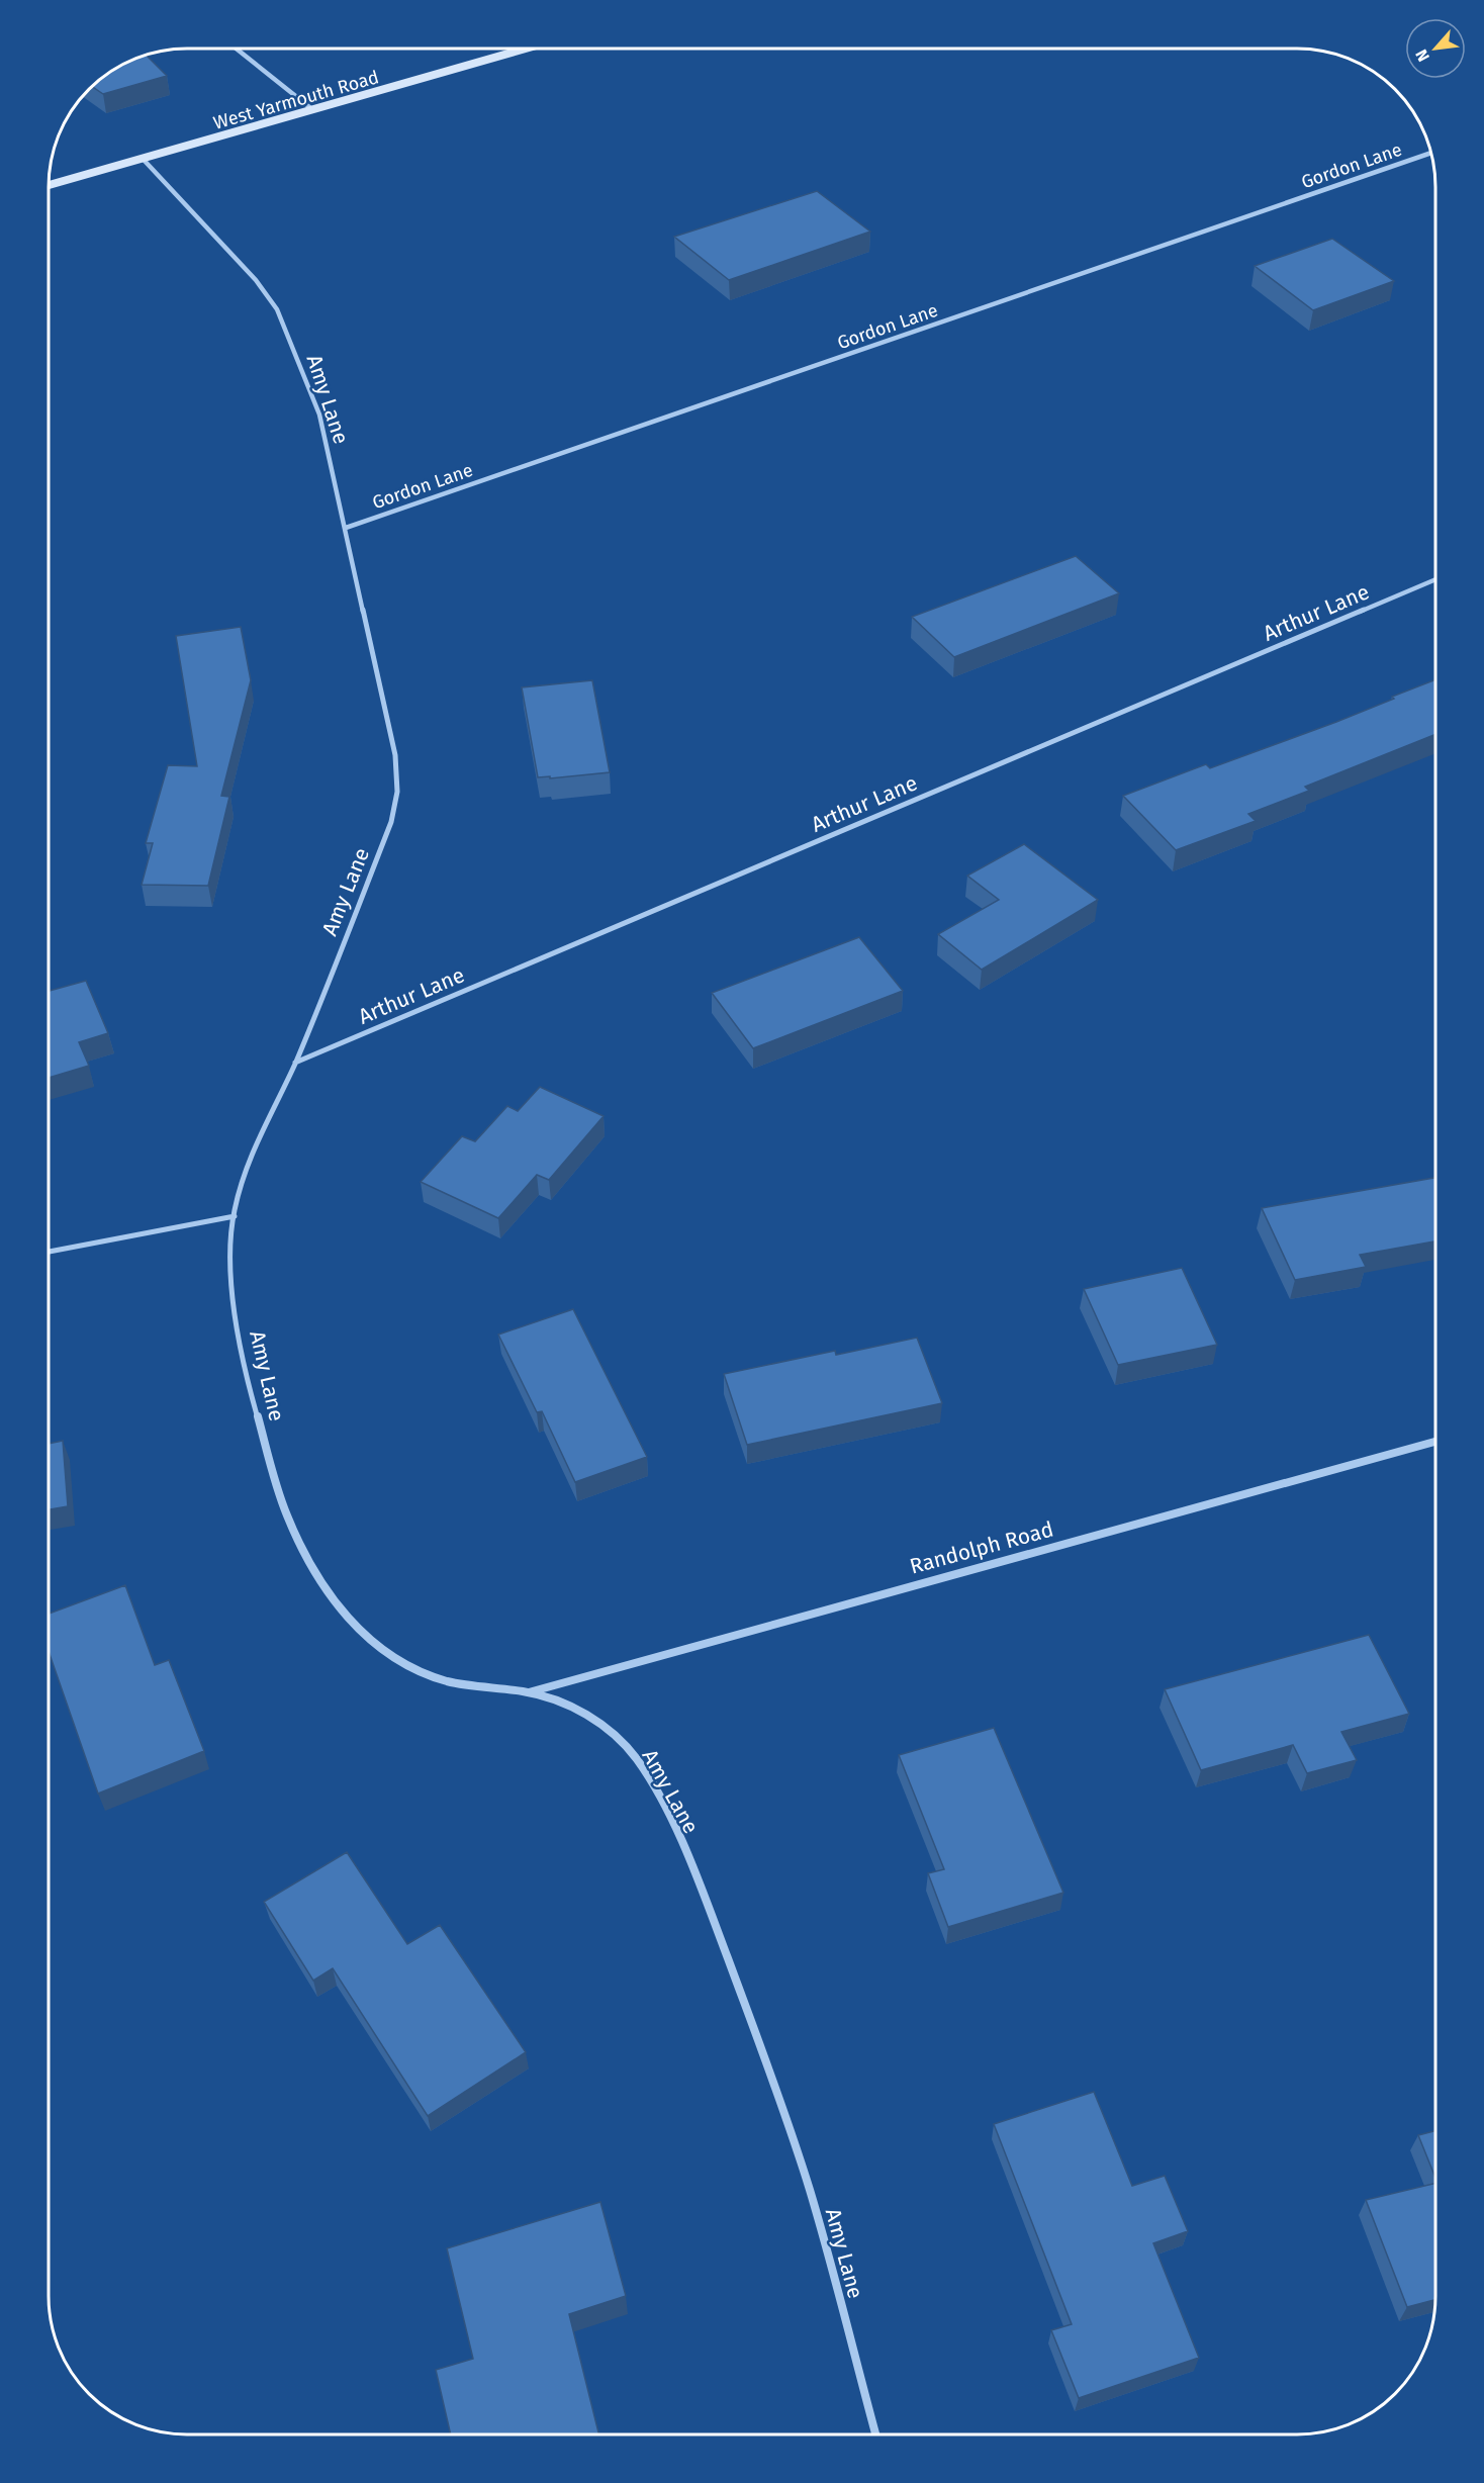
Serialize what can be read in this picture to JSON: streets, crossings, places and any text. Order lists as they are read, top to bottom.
{
  "streets": {
    "main road": ["West Yarmouth Road"],
    "street": [
      "Gordon Lane",
      "Amy Lane",
      "Arthur Lane",
      "Randolph Road"
    ]
  },
  "crossings": [
    ["West Yarmouth Road", "Amy Lane"],
    ["Gordon Lane", "Amy Lane"],
    ["Amy Lane", "Arthur Lane"],
    ["Amy Lane", "Randolph Road"]
  ],
  "north": "bottom left"
}
